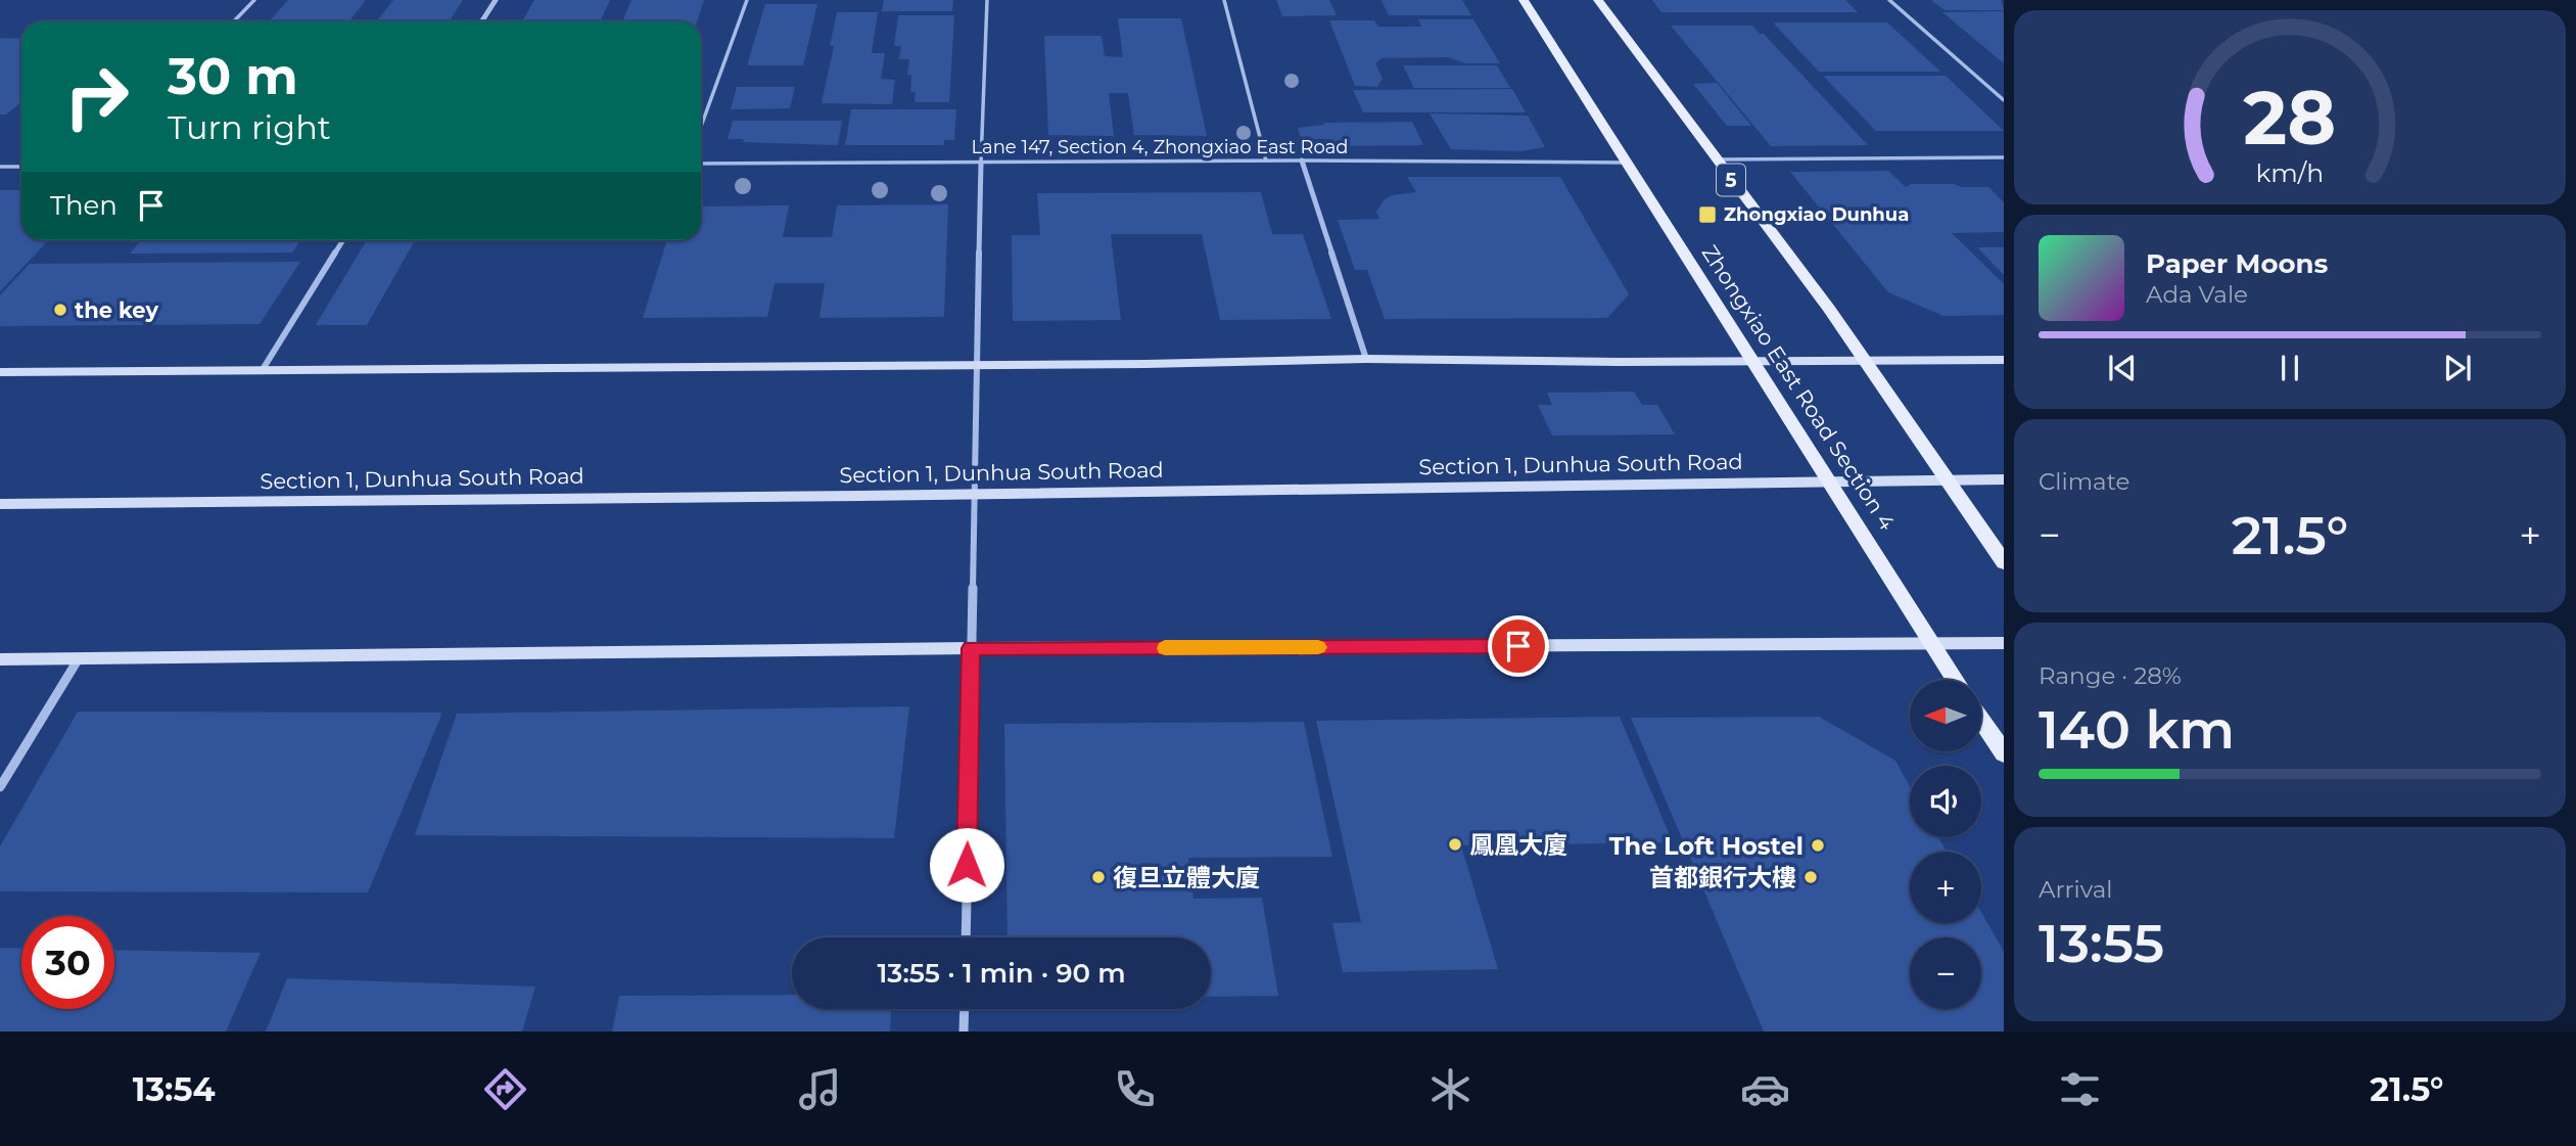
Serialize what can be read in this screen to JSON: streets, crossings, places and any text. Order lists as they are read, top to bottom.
{
  "streets": {
    "main road": ["5", "Zhongxiao East Road Section 4", "Section 1, Dunhua South Road"],
    "lane": ["Lane 147, Section 4, Zhongxiao East Road"]
  },
  "crossings": [
    ["Lane 147, Section 4, Zhongxiao East Road", "Zhongxiao East Road Section 4"],
    ["5", "Section 1, Dunhua South Road"],
    ["Zhongxiao East Road Section 4", "Section 1, Dunhua South Road"]
  ],
  "places": {
    "transit": ["Zhongxiao Dunhua"],
    "other": [
      "the key",
      "鳳凰大廈",
      "The Loft Hostel",
      "復旦立體大廈",
      "首都銀行大樓"
    ]
  },
  "north": "left",
  "page": {
    "turn": ["30 m", "Turn right"],
    "then": "Then",
    "song": ["Paper Moons", "Ada Vale"],
    "tile": [
      "Climate",
      ["Range · 28%", "140 km"],
      ["Arrival", "13:55"]
    ],
    "heat": ["−", "21.5°", "+"],
    "map_buttons": ["+", "−"],
    "limit": "30",
    "trip": "13:55 · 1 min · 90 m",
    "tabs": ["13:54", "21.5°"],
    "gauge": ["28", "km/h"]
  }
}
